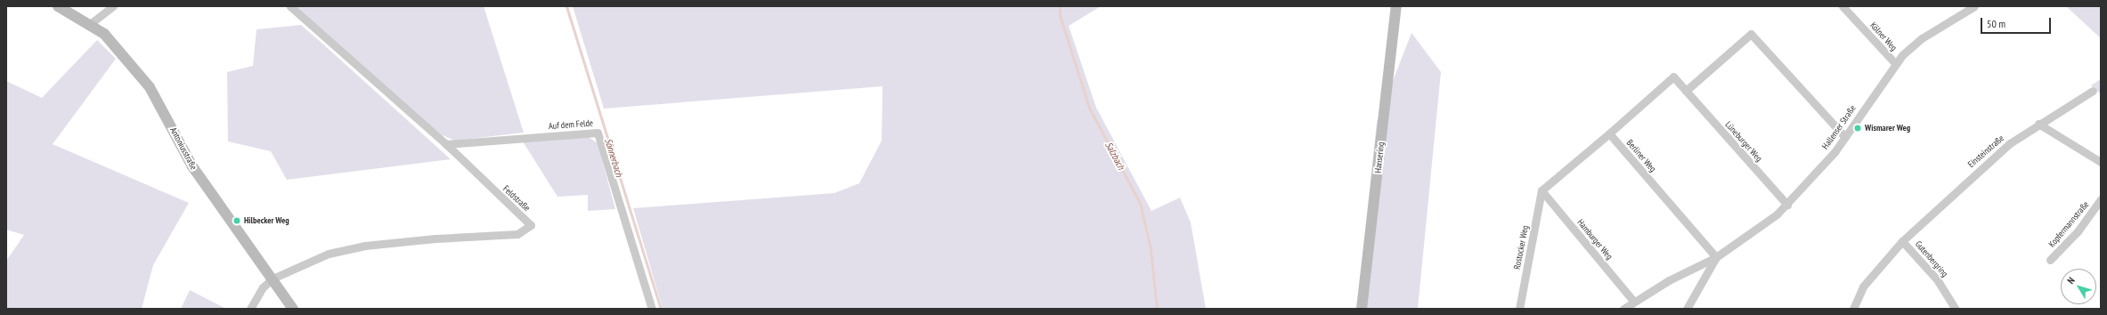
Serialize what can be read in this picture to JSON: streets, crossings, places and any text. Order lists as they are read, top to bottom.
{
  "streets": {
    "street": [
      "Kölner Weg",
      "Auf dem Felde",
      "Hallenser Straße",
      "Lüneburger Weg",
      "Antoniusstraße",
      "Einsteinstraße",
      "Berliner Weg",
      "Hansering",
      "Feldstraße",
      "Kopfermannstraße",
      "Hamburger Weg",
      "Rostocker Weg",
      "Gutenbergring"
    ]
  },
  "crossings": [
    ["Kölner Weg", "Hallenser Straße"],
    ["Auf dem Felde", "Feldstraße"],
    ["Hallenser Straße", "Lüneburger Weg"],
    ["Hallenser Straße", "Berliner Weg"],
    ["Hallenser Straße", "Hamburger Weg"],
    ["Antoniusstraße", "Feldstraße"],
    ["Einsteinstraße", "Gutenbergring"],
    ["Hamburger Weg", "Rostocker Weg"]
  ],
  "water": ["Salzbach", "Sönnerbach"],
  "places": ["Wismarer Weg", "Hilbecker Weg"],
  "scale_bar": "50 m",
  "north": "top left"
}
